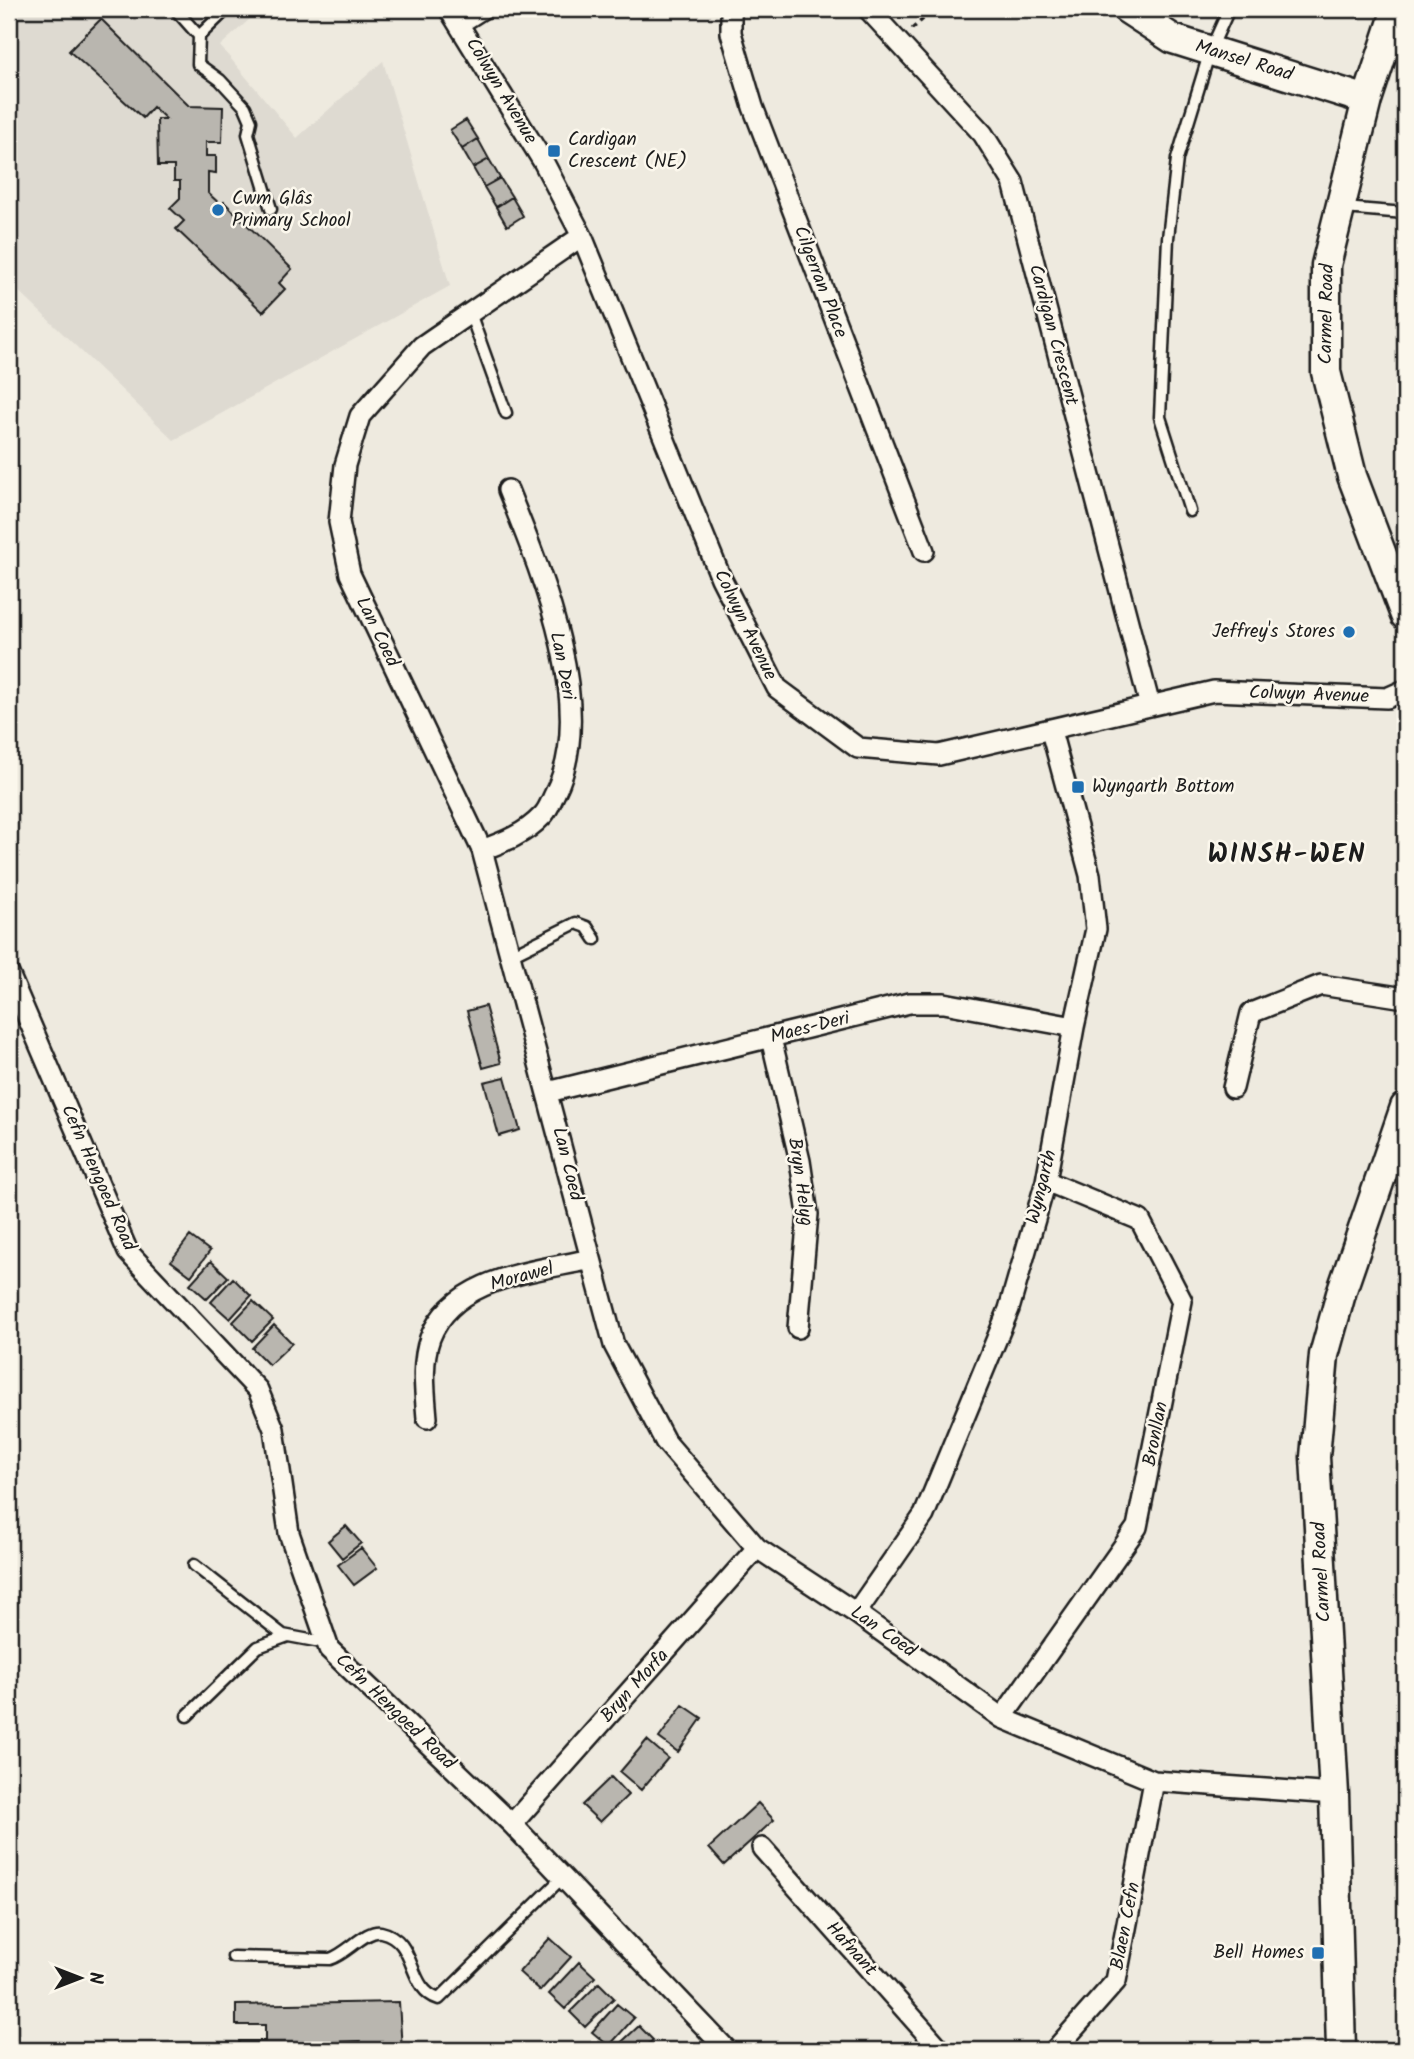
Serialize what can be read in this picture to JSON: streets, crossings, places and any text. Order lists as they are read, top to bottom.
{
  "streets": {
    "street": [
      "Mansel Road",
      "Colwyn Avenue",
      "Cilgerran Place",
      "Carmel Road",
      "Cardigan Crescent",
      "Lan Coed",
      "Lan Deri",
      "Maes-Deri",
      "Cefn Hengoed Road",
      "Bryn Helyg",
      "Wyngarth",
      "Morawel",
      "Bronllan",
      "Bryn Morfa",
      "Blaen Cefn",
      "Hafnant"
    ]
  },
  "crossings": [
    ["Mansel Road", "Carmel Road"],
    ["Colwyn Avenue", "Cardigan Crescent"],
    ["Colwyn Avenue", "Lan Coed"],
    ["Colwyn Avenue", "Wyngarth"],
    ["Carmel Road", "Lan Coed"],
    ["Lan Coed", "Lan Deri"],
    ["Lan Coed", "Maes-Deri"],
    ["Lan Coed", "Wyngarth"],
    ["Lan Coed", "Morawel"],
    ["Lan Coed", "Bronllan"],
    ["Lan Coed", "Bryn Morfa"],
    ["Lan Coed", "Blaen Cefn"],
    ["Maes-Deri", "Bryn Helyg"],
    ["Maes-Deri", "Wyngarth"],
    ["Cefn Hengoed Road", "Bryn Morfa"],
    ["Wyngarth", "Bronllan"]
  ],
  "districts": ["WINSH-WEN"],
  "places": {
    "transit": ["Cardigan Crescent (NE)", "Wyngarth Bottom", "Bell Homes"],
    "other": ["Cwm Glâs Primary School", "Jeffrey's Stores"]
  },
  "north": "right"
}
